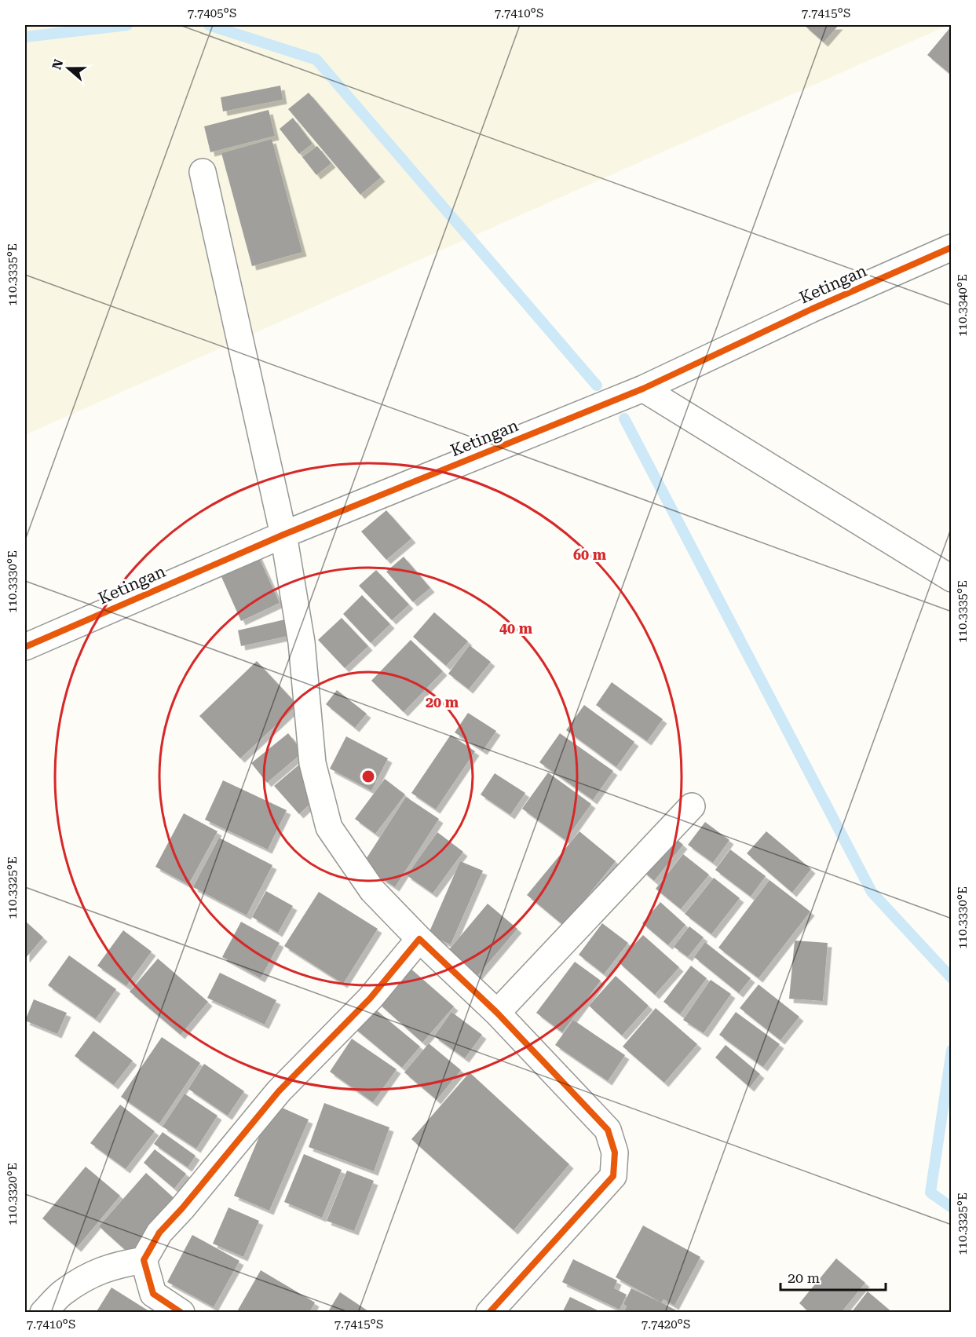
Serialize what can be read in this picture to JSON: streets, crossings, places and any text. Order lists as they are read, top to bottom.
{
  "streets": {
    "street": ["Ketingan"]
  },
  "scale_bar": "20 m",
  "north": "left",
  "coordinates": [
    "7.7405°S",
    "7.7410°S",
    "7.7415°S",
    "110.3335°E",
    "110.3340°E",
    "110.3330°E",
    "110.3325°E",
    "110.3320°E",
    "7.7420°S"
  ],
  "rings": ["60 m", "40 m", "20 m"]
}
